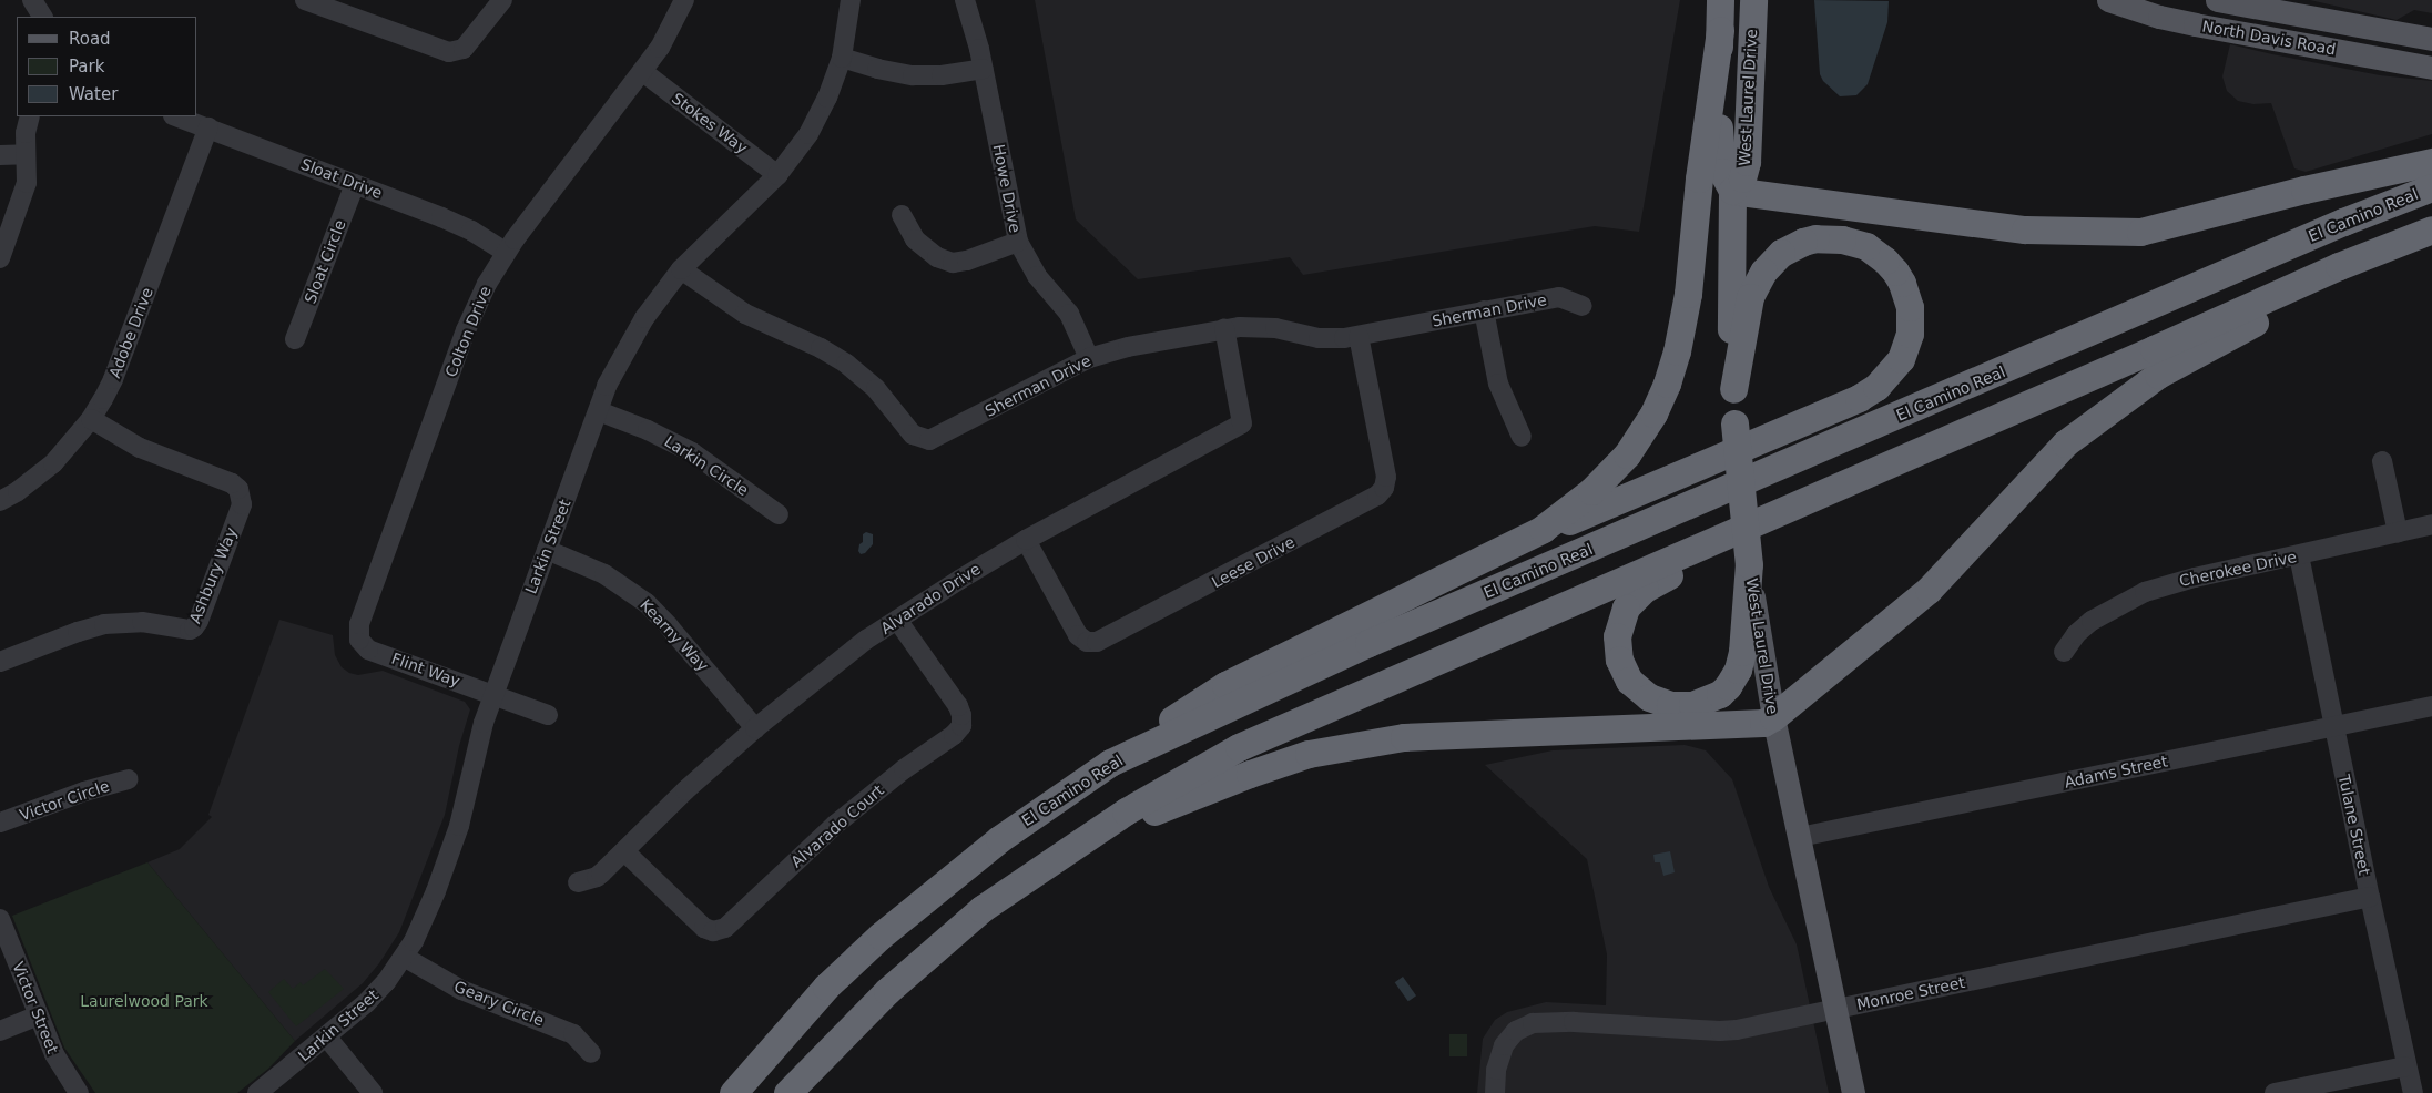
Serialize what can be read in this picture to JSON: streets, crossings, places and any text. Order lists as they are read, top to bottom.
{
  "streets": {
    "highway": ["West Laurel Drive", "El Camino Real"],
    "main road": ["North Davis Road"],
    "street": [
      "Stokes Way",
      "Sloat Drive",
      "Howe Drive",
      "Sloat Circle",
      "Sherman Drive",
      "Colton Drive",
      "Adobe Drive",
      "Larkin Circle",
      "Larkin Street",
      "Leese Drive",
      "Cherokee Drive",
      "Ashbury Way",
      "Alvarado Drive",
      "Kearny Way",
      "Flint Way",
      "Adams Street",
      "Victor Circle",
      "Tulane Street",
      "Alvarado Court",
      "Monroe Street",
      "Geary Circle",
      "Victor Street"
    ]
  },
  "crossings": [
    ["West Laurel Drive", "Adams Street"],
    ["West Laurel Drive", "Monroe Street"],
    ["Stokes Way", "Colton Drive"],
    ["Stokes Way", "Larkin Street"],
    ["Sloat Drive", "Sloat Circle"],
    ["Sloat Drive", "Colton Drive"],
    ["Sloat Drive", "Adobe Drive"],
    ["Howe Drive", "Sherman Drive"],
    ["Sherman Drive", "Larkin Street"],
    ["Sherman Drive", "Leese Drive"],
    ["Sherman Drive", "Alvarado Drive"],
    ["Colton Drive", "Flint Way"],
    ["Adobe Drive", "Ashbury Way"],
    ["Larkin Circle", "Larkin Street"],
    ["Larkin Street", "Kearny Way"],
    ["Larkin Street", "Flint Way"],
    ["Larkin Street", "Geary Circle"],
    ["Leese Drive", "Alvarado Drive"],
    ["Cherokee Drive", "Tulane Street"],
    ["Alvarado Drive", "Kearny Way"],
    ["Alvarado Drive", "Alvarado Court"],
    ["Adams Street", "Tulane Street"],
    ["Tulane Street", "Monroe Street"]
  ],
  "parks": ["Laurelwood Park"],
  "legend": ["Road", "Park", "Water"]
}
